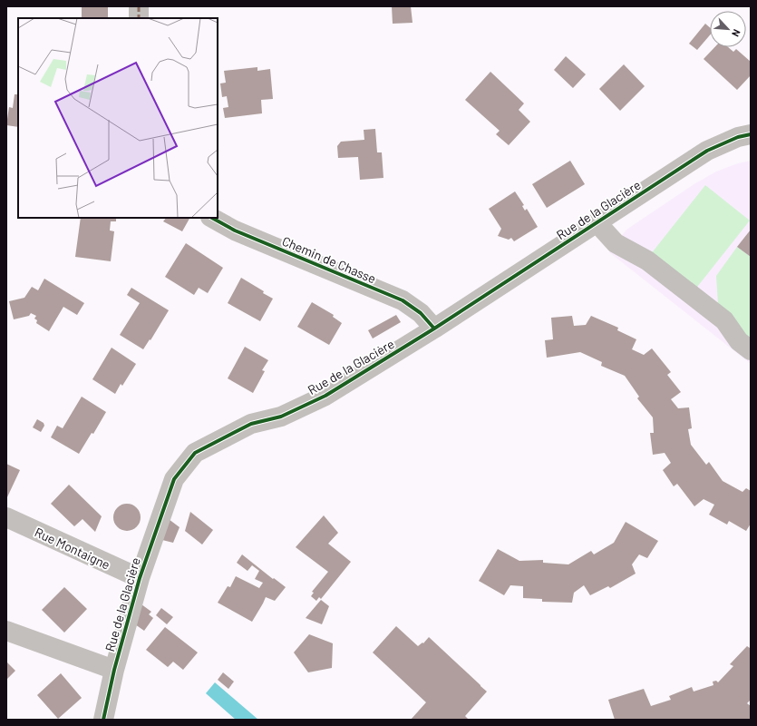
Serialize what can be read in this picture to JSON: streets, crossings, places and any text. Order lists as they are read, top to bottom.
{
  "streets": {
    "street": ["Rue de la Glacière", "Chemin de Chasse", "Rue Montaigne"]
  },
  "crossings": [
    ["Rue de la Glacière", "Chemin de Chasse"],
    ["Rue de la Glacière", "Rue Montaigne"]
  ],
  "north": "bottom right"
}
